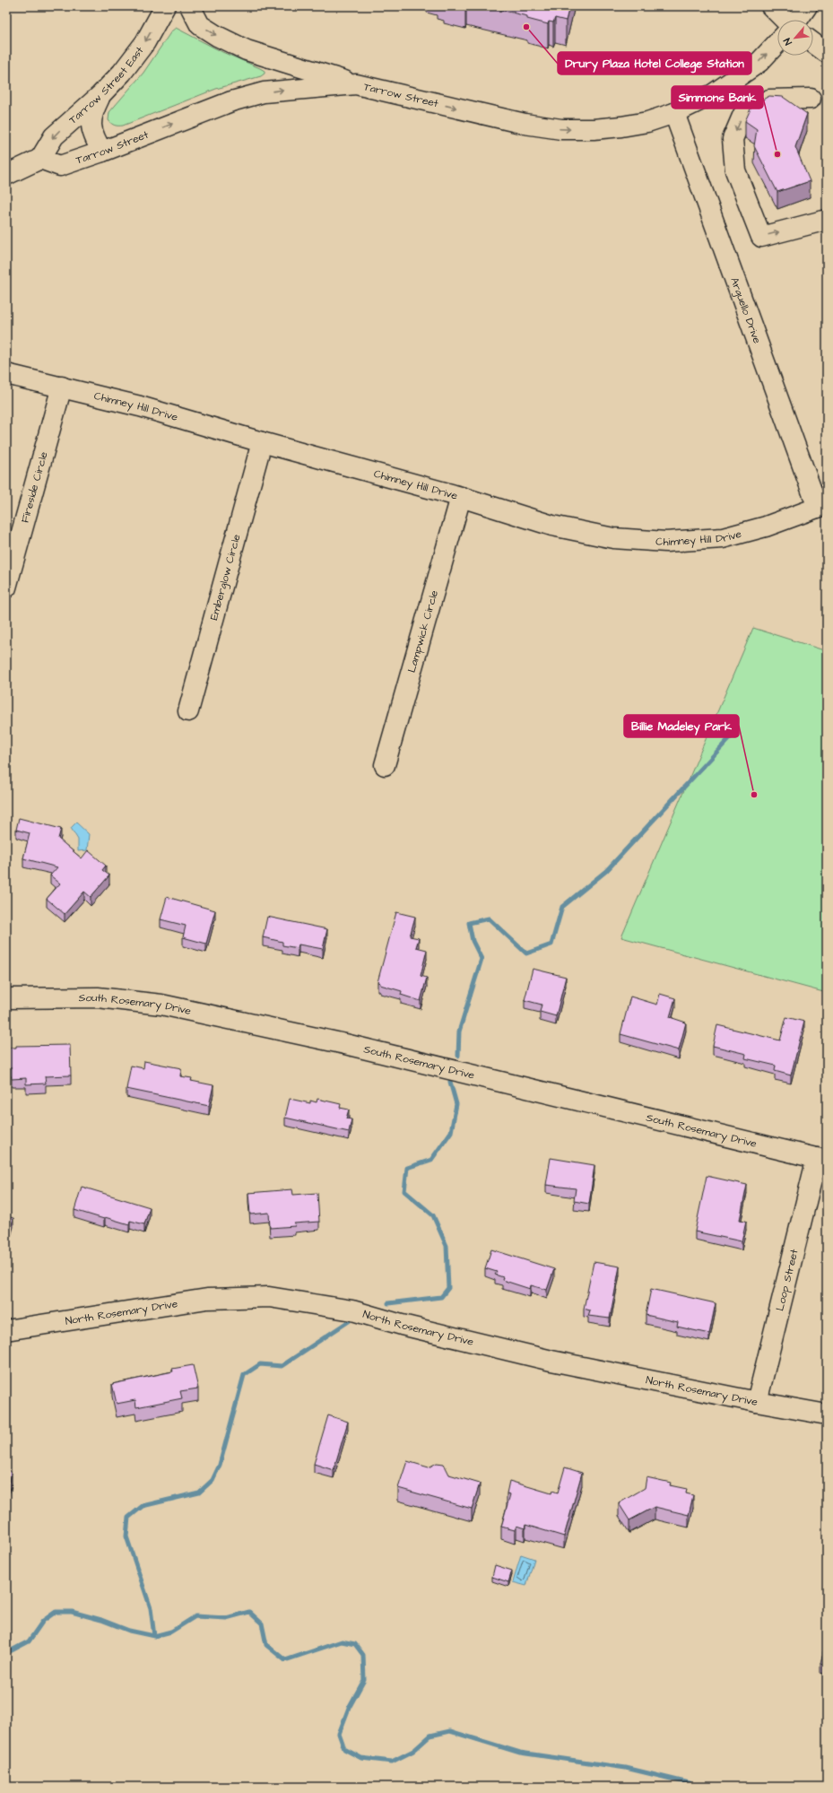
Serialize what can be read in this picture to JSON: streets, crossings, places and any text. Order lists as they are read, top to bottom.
{
  "streets": {
    "street": [
      "Tarrow Street East",
      "Tarrow Street",
      "Arguello Drive",
      "Chimney Hill Drive",
      "Fireside Circle",
      "Emberglow Circle",
      "Lampwick Circle",
      "South Rosemary Drive",
      "Loop Street",
      "North Rosemary Drive"
    ]
  },
  "crossings": [
    ["Tarrow Street East", "Tarrow Street"],
    ["Tarrow Street", "Arguello Drive"],
    ["Arguello Drive", "Chimney Hill Drive"],
    ["Chimney Hill Drive", "Fireside Circle"],
    ["Chimney Hill Drive", "Emberglow Circle"],
    ["Chimney Hill Drive", "Lampwick Circle"],
    ["South Rosemary Drive", "Loop Street"],
    ["Loop Street", "North Rosemary Drive"]
  ],
  "one_way": ["Tarrow Street East", "Tarrow Street"],
  "places": ["Drury Plaza Hotel College Station", "Simmons Bank", "Billie Madeley Park"],
  "north": "bottom left"
}
